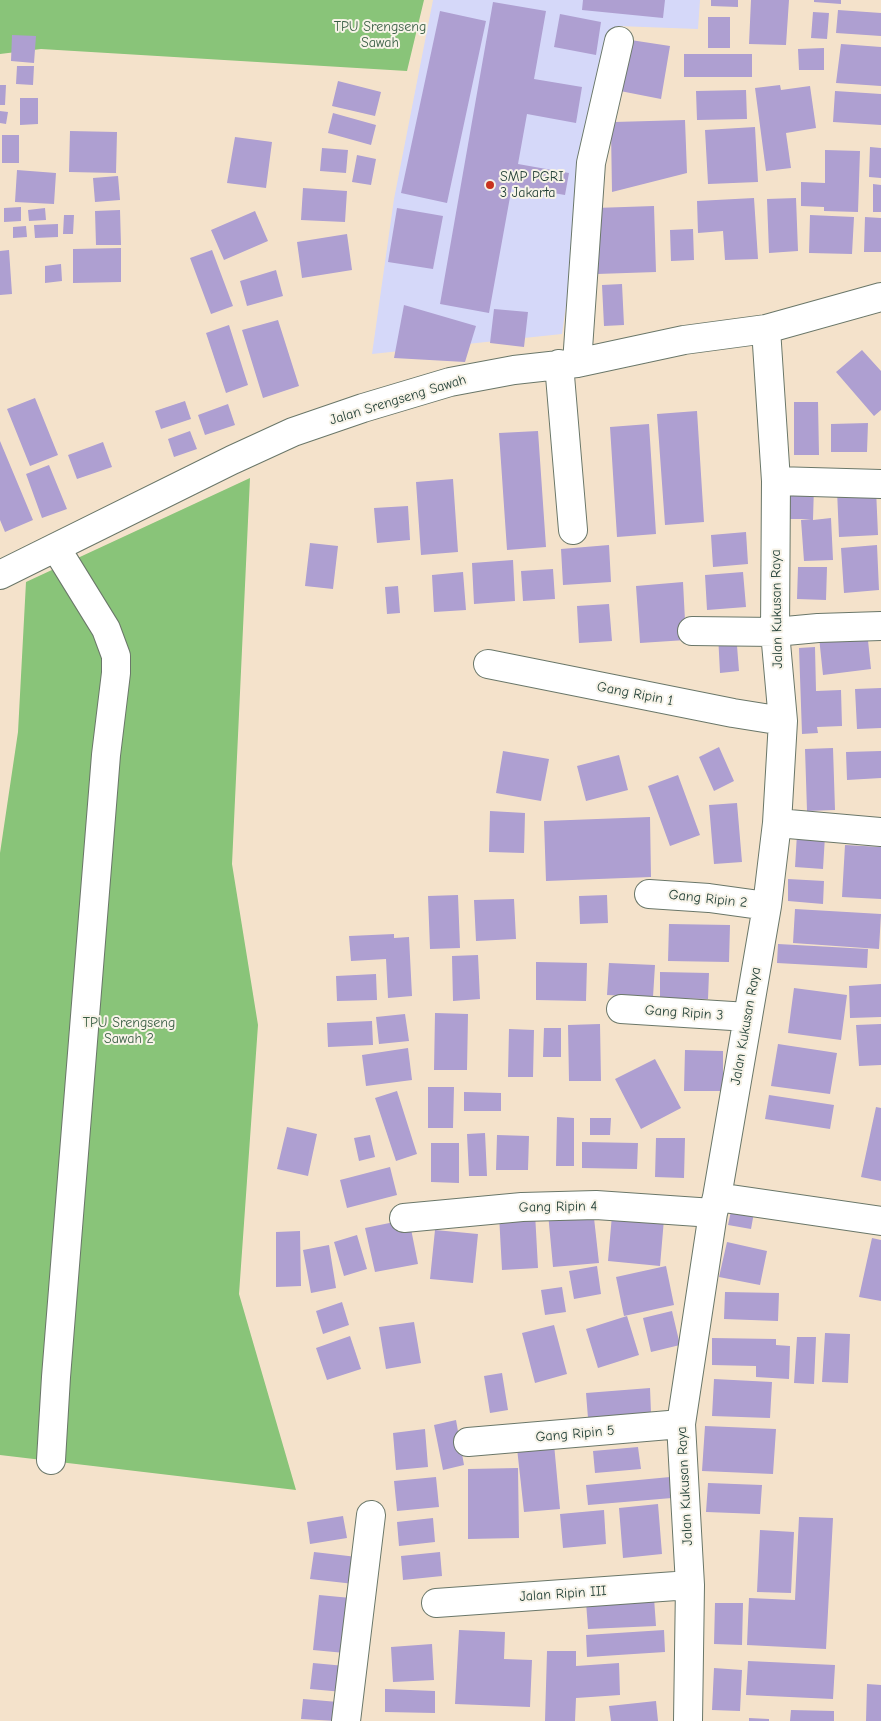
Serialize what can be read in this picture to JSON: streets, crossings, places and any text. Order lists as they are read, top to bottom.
{
  "streets": {
    "street": [
      "Jalan Srengseng Sawah",
      "Jalan Kukusan Raya",
      "Gang Ripin 1",
      "Gang Ripin 2",
      "Gang Ripin 3",
      "Gang Ripin 4",
      "Gang Ripin 5",
      "Jalan Ripin III"
    ]
  },
  "crossings": [
    ["Jalan Srengseng Sawah", "Jalan Kukusan Raya"],
    ["Jalan Kukusan Raya", "Gang Ripin 1"],
    ["Jalan Kukusan Raya", "Gang Ripin 2"],
    ["Jalan Kukusan Raya", "Gang Ripin 3"],
    ["Jalan Kukusan Raya", "Gang Ripin 4"],
    ["Jalan Kukusan Raya", "Gang Ripin 5"],
    ["Jalan Kukusan Raya", "Jalan Ripin III"]
  ],
  "parks": ["TPU Srengseng Sawah", "TPU Srengseng Sawah 2"],
  "places": ["SMP PGRI 3 Jakarta"]
}
